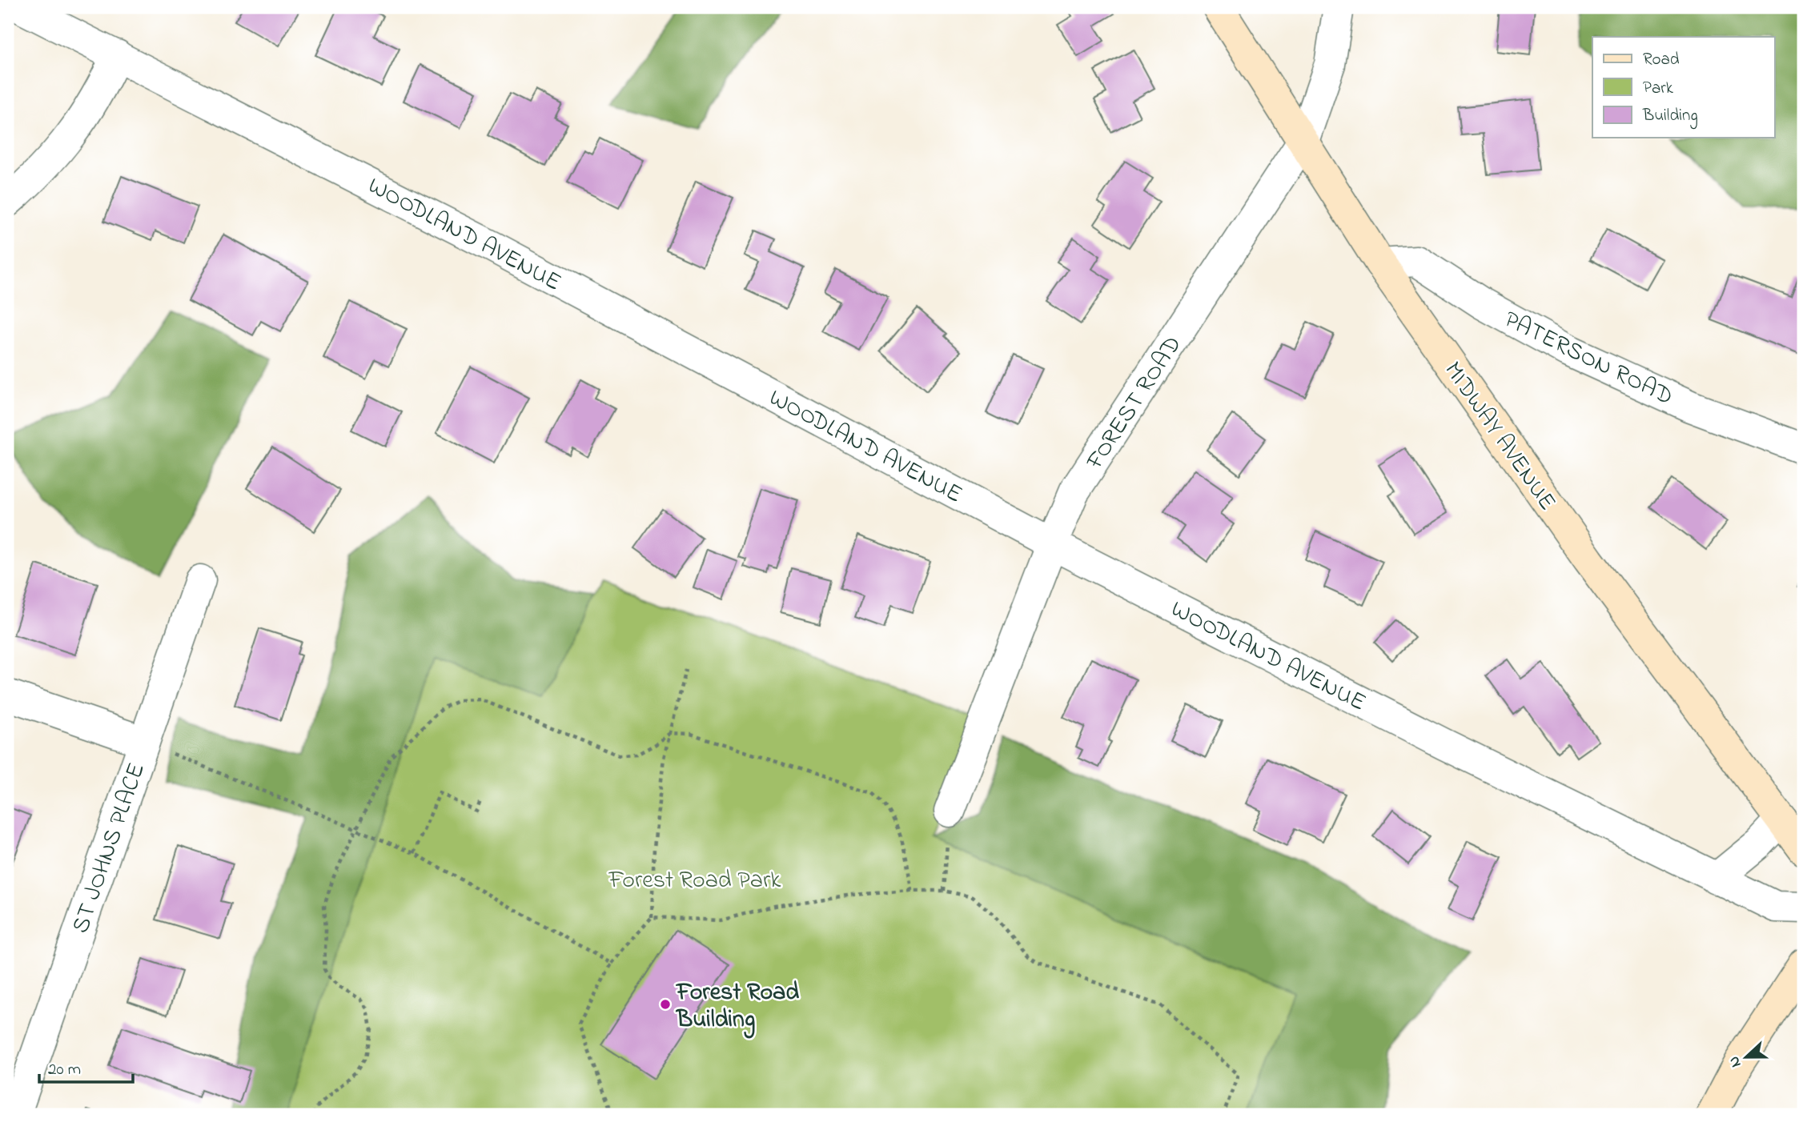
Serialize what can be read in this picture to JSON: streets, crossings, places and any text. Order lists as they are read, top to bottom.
{
  "streets": {
    "main road": ["MIDWAY AVENUE"],
    "street": [
      "WOODLAND AVENUE",
      "PATERSON ROAD",
      "FOREST ROAD",
      "ST JOHNS PLACE"
    ]
  },
  "crossings": [
    ["WOODLAND AVENUE", "FOREST ROAD"],
    ["PATERSON ROAD", "MIDWAY AVENUE"],
    ["FOREST ROAD", "MIDWAY AVENUE"]
  ],
  "parks": ["Forest Road Park"],
  "places": ["Forest Road Building"],
  "legend": ["Road", "Park", "Building"],
  "scale_bar": "20 m",
  "north": "left"
}
